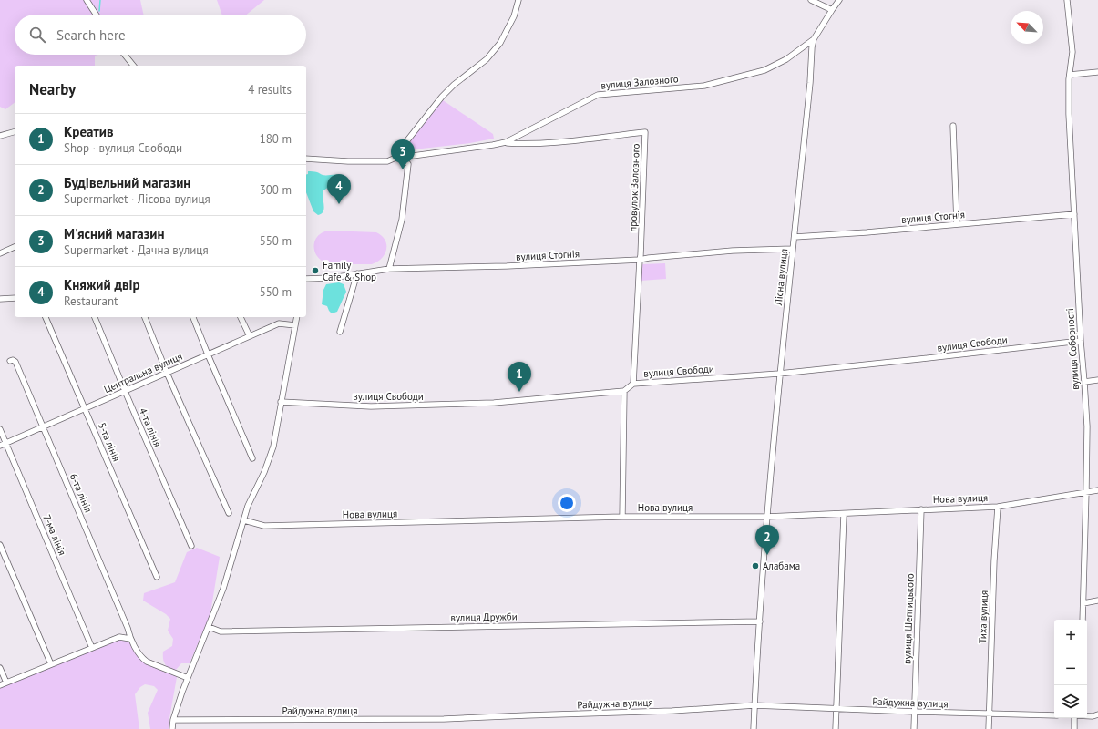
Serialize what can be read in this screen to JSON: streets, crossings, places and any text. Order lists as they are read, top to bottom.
{
  "streets": {
    "street": [
      "вулиця Залозного",
      "провулок Залозного",
      "вулиця Стогнія",
      "Лісна вулиця",
      "вулиця Свободи",
      "вулиця Соборності",
      "Центральна вулиця",
      "4-та лінія",
      "5-та лінія",
      "6-та лінія",
      "Нова вулиця",
      "7-ма лінія",
      "вулиця Дружби",
      "Тиха вулиця",
      "вулиця Шептицького",
      "Райдужна вулиця"
    ]
  },
  "crossings": [
    ["вулиця Залозного", "провулок Залозного"],
    ["вулиця Залозного", "Лісна вулиця"],
    ["провулок Залозного", "вулиця Стогнія"],
    ["провулок Залозного", "вулиця Свободи"],
    ["вулиця Стогнія", "Лісна вулиця"],
    ["вулиця Стогнія", "вулиця Соборності"],
    ["Лісна вулиця", "вулиця Свободи"],
    ["Лісна вулиця", "Нова вулиця"],
    ["Лісна вулиця", "вулиця Дружби"],
    ["Лісна вулиця", "Райдужна вулиця"],
    ["вулиця Свободи", "вулиця Соборності"],
    ["вулиця Соборності", "Нова вулиця"],
    ["Центральна вулиця", "4-та лінія"],
    ["Центральна вулиця", "5-та лінія"],
    ["Центральна вулиця", "6-та лінія"],
    ["Центральна вулиця", "7-ма лінія"],
    ["Нова вулиця", "Тиха вулиця"],
    ["Нова вулиця", "вулиця Шептицького"],
    ["Тиха вулиця", "Райдужна вулиця"],
    ["вулиця Шептицького", "Райдужна вулиця"]
  ],
  "places": ["Family Cafe & Shop", "Алабама"],
  "north": "top left",
  "page": {
    "search": "Search here",
    "heading": ["Nearby", "4 results"],
    "list": [
      {
        "mark": "1",
        "name": "Креатив",
        "note": "Shop · вулиця Свободи",
        "value": "180 m"
      },
      {
        "mark": "2",
        "name": "Будівельний магазин",
        "note": "Supermarket · Лісова вулиця",
        "value": "300 m"
      },
      {
        "mark": "3",
        "name": "М'ясний магазин",
        "note": "Supermarket · Дачна вулиця",
        "value": "550 m"
      },
      {
        "mark": "4",
        "name": "Княжий двір",
        "note": "Restaurant",
        "value": "550 m"
      }
    ],
    "pins": [
      "3",
      "4",
      "1",
      "2"
    ],
    "map_buttons": ["+", "−"]
  }
}
